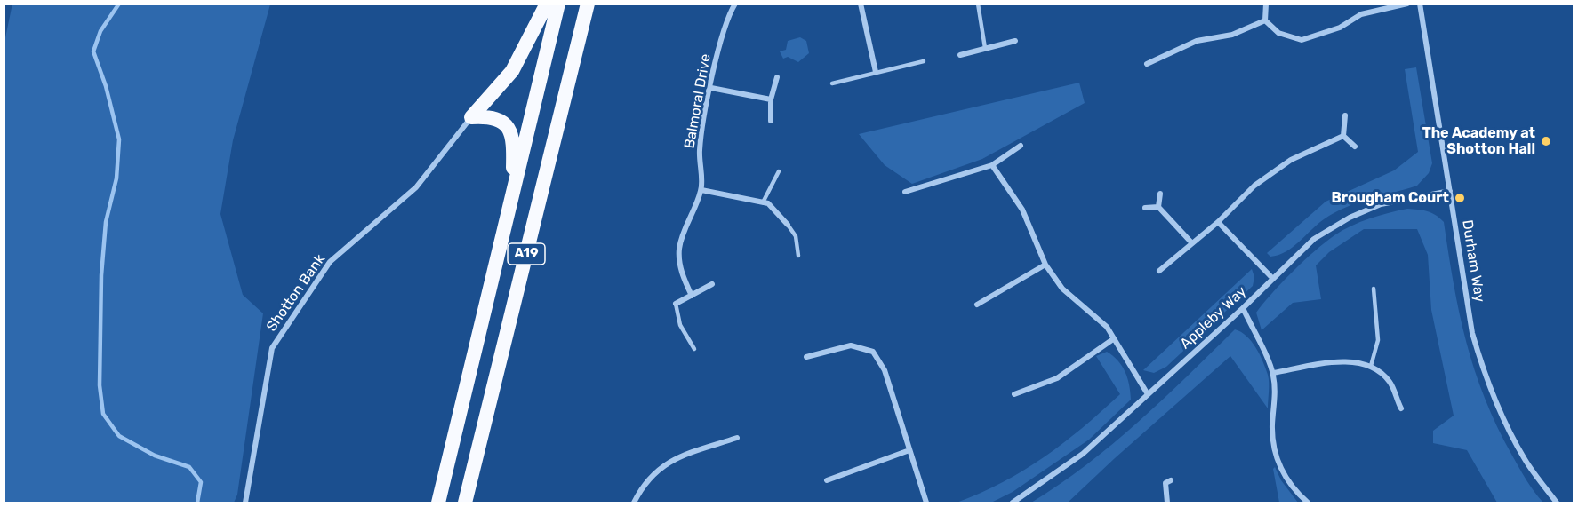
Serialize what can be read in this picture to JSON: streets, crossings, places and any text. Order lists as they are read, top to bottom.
{
  "streets": {
    "highway": ["A19"],
    "street": [
      "Balmoral Drive",
      "Durham Way",
      "Shotton Bank",
      "Appleby Way"
    ]
  },
  "crossings": [
    ["Durham Way", "Appleby Way"]
  ],
  "places": ["The Academy at Shotton Hall", "Brougham Court"]
}
